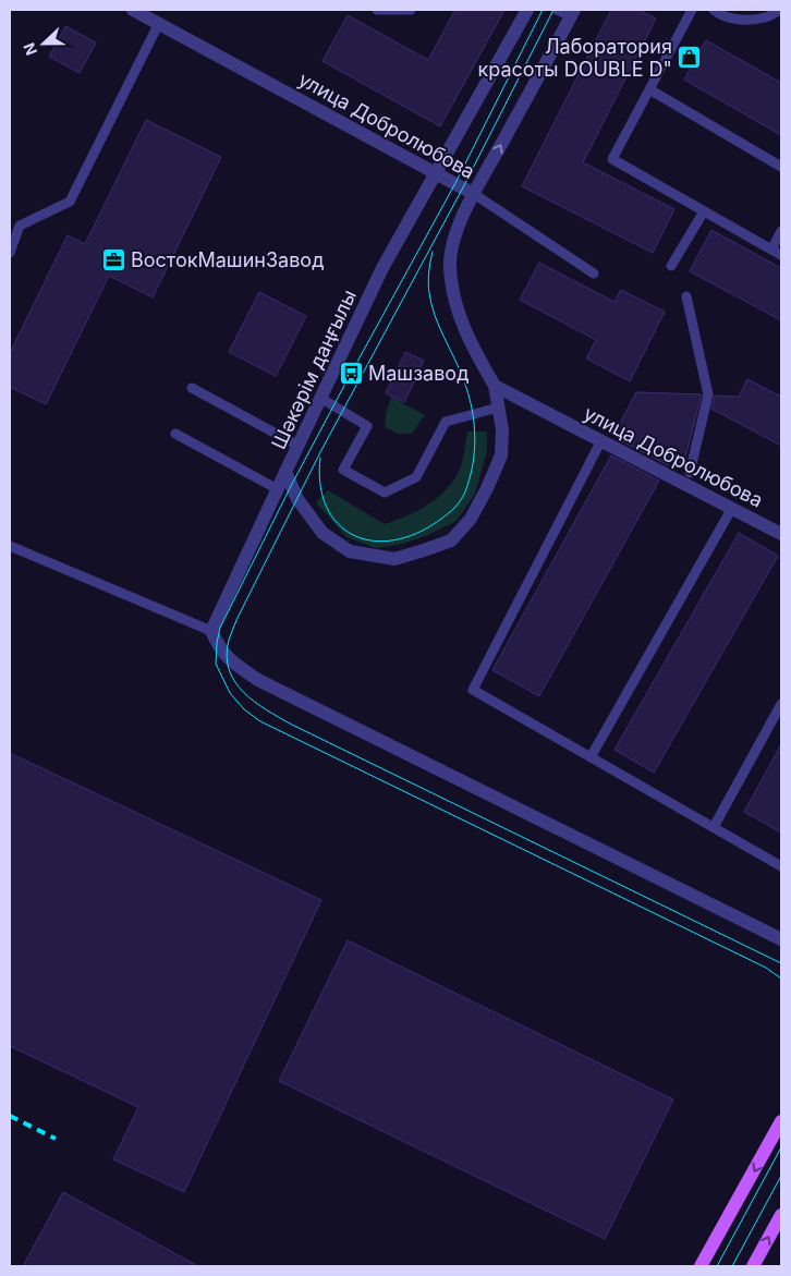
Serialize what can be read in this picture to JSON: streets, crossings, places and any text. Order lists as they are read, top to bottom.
{
  "streets": {
    "street": ["улица Добролюбова", "Шәкәрім даңғылы"]
  },
  "crossings": [
    ["улица Добролюбова", "Шәкәрім даңғылы"]
  ],
  "places": {
    "shop": ["Лаборатория красоты DOUBLE D\""],
    "office": ["ВостокМашинЗавод"],
    "bus stop": ["Машзавод"]
  },
  "north": "left"
}
